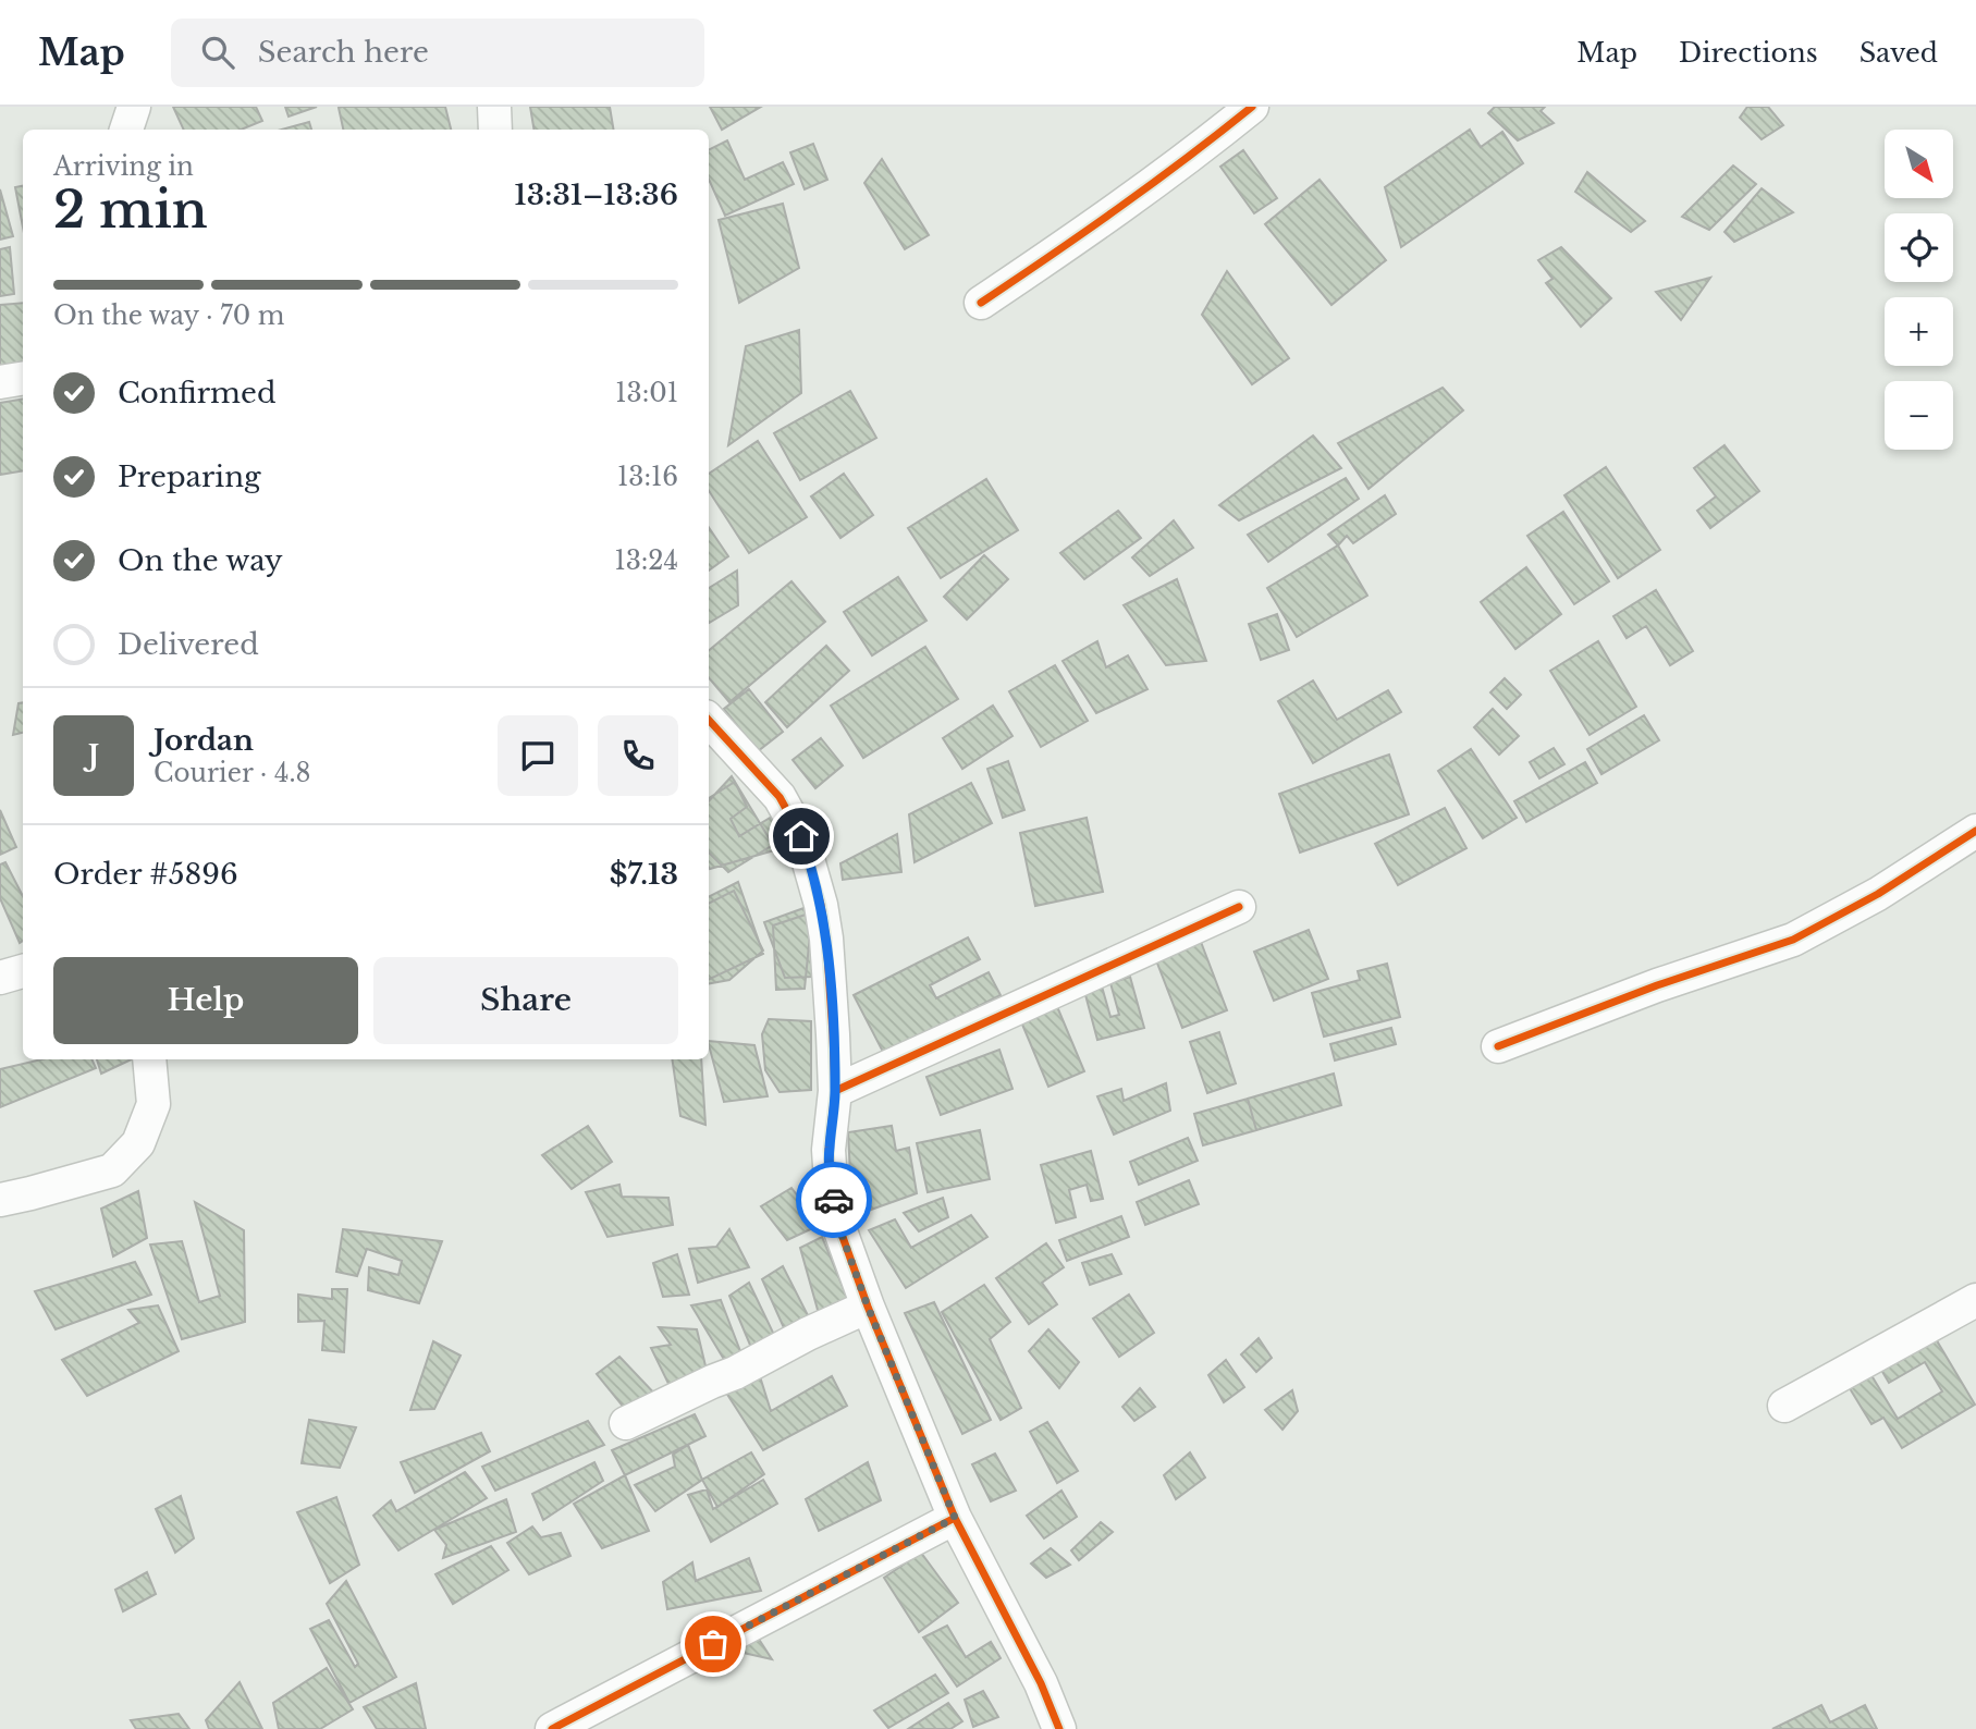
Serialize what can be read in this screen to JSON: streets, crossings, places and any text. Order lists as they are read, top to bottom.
{
  "north": "bottom right",
  "page": {
    "header": "Map",
    "search": "Search here",
    "nav": ["Map", "Directions", "Saved"],
    "map_buttons": ["+", "−"],
    "heading": ["2 min", "Arriving in", "13:31–13:36"],
    "panel": [
      "Jordan",
      "Courier · 4.8",
      "Order #5896",
      "$7.13"
    ],
    "bar": "On the way · 70 m",
    "list": [
      ["Confirmed", "13:01"],
      ["Preparing", "13:16"],
      ["On the way", "13:24"],
      "Delivered"
    ],
    "round": "J",
    "buttons": ["Help", "Share"]
  }
}
